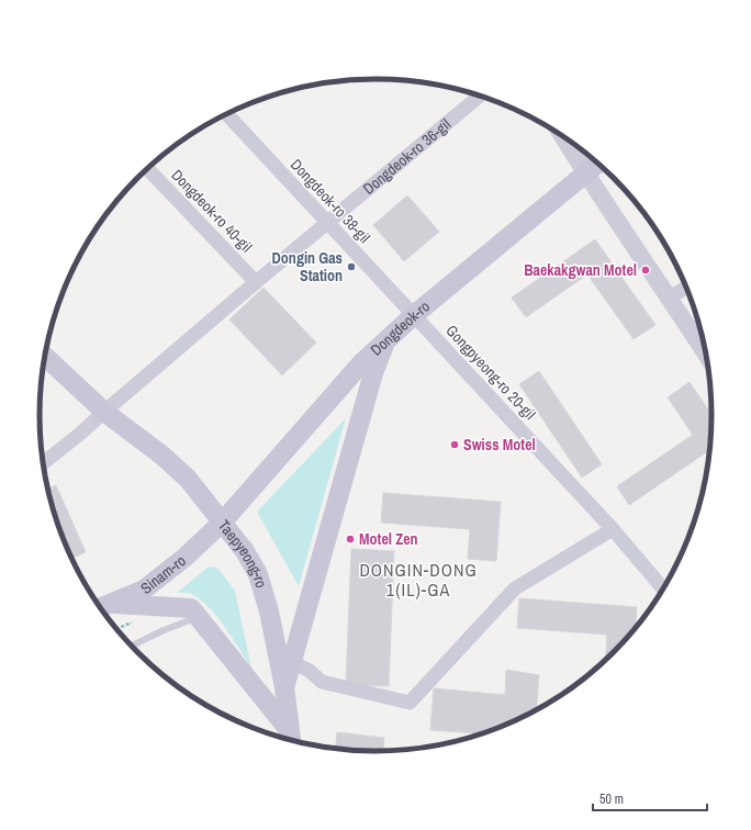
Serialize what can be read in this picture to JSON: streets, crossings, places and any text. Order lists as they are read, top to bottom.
{
  "streets": {
    "main road": ["Dongdeok-ro", "Taepyeong-ro", "Sinam-ro"],
    "street": [
      "Dongdeok-ro 36-gil",
      "Dongdeok-ro 38-gil",
      "Dongdeok-ro 40-gil",
      "Gongpyeong-ro 20-gil"
    ]
  },
  "crossings": [
    ["Dongdeok-ro 36-gil", "Dongdeok-ro 38-gil"],
    ["Dongdeok-ro 38-gil", "Dongdeok-ro"],
    ["Dongdeok-ro 38-gil", "Gongpyeong-ro 20-gil"],
    ["Dongdeok-ro", "Gongpyeong-ro 20-gil"],
    ["Dongdeok-ro", "Taepyeong-ro"],
    ["Dongdeok-ro", "Sinam-ro"],
    ["Taepyeong-ro", "Sinam-ro"]
  ],
  "districts": ["DONGIN-DONG 1(IL)-GA"],
  "places": [
    "Dongin Gas Station",
    "Baekakgwan Motel",
    "Swiss Motel",
    "Motel Zen"
  ],
  "scale_bar": "50 m"
}
